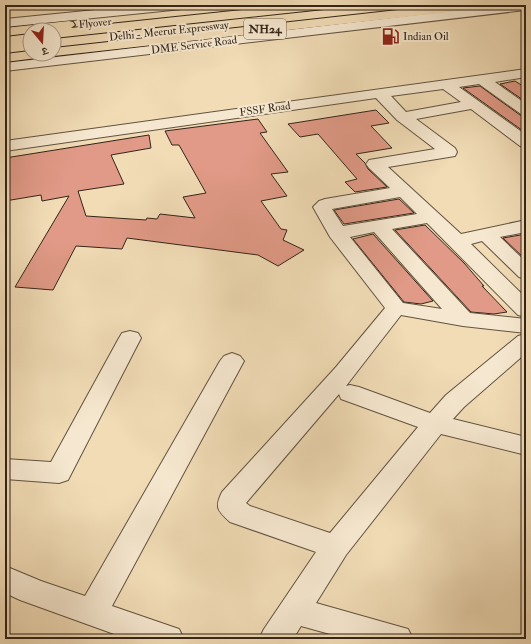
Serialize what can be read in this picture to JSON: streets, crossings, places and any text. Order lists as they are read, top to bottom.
{
  "streets": {
    "highway": ["Flyover", "NH24", "Delhi - Meerut Expressway"],
    "street": ["DME Service Road", "FSSF Road"]
  },
  "places": {
    "fuel station": ["Indian Oil"]
  },
  "north": "bottom"
}
